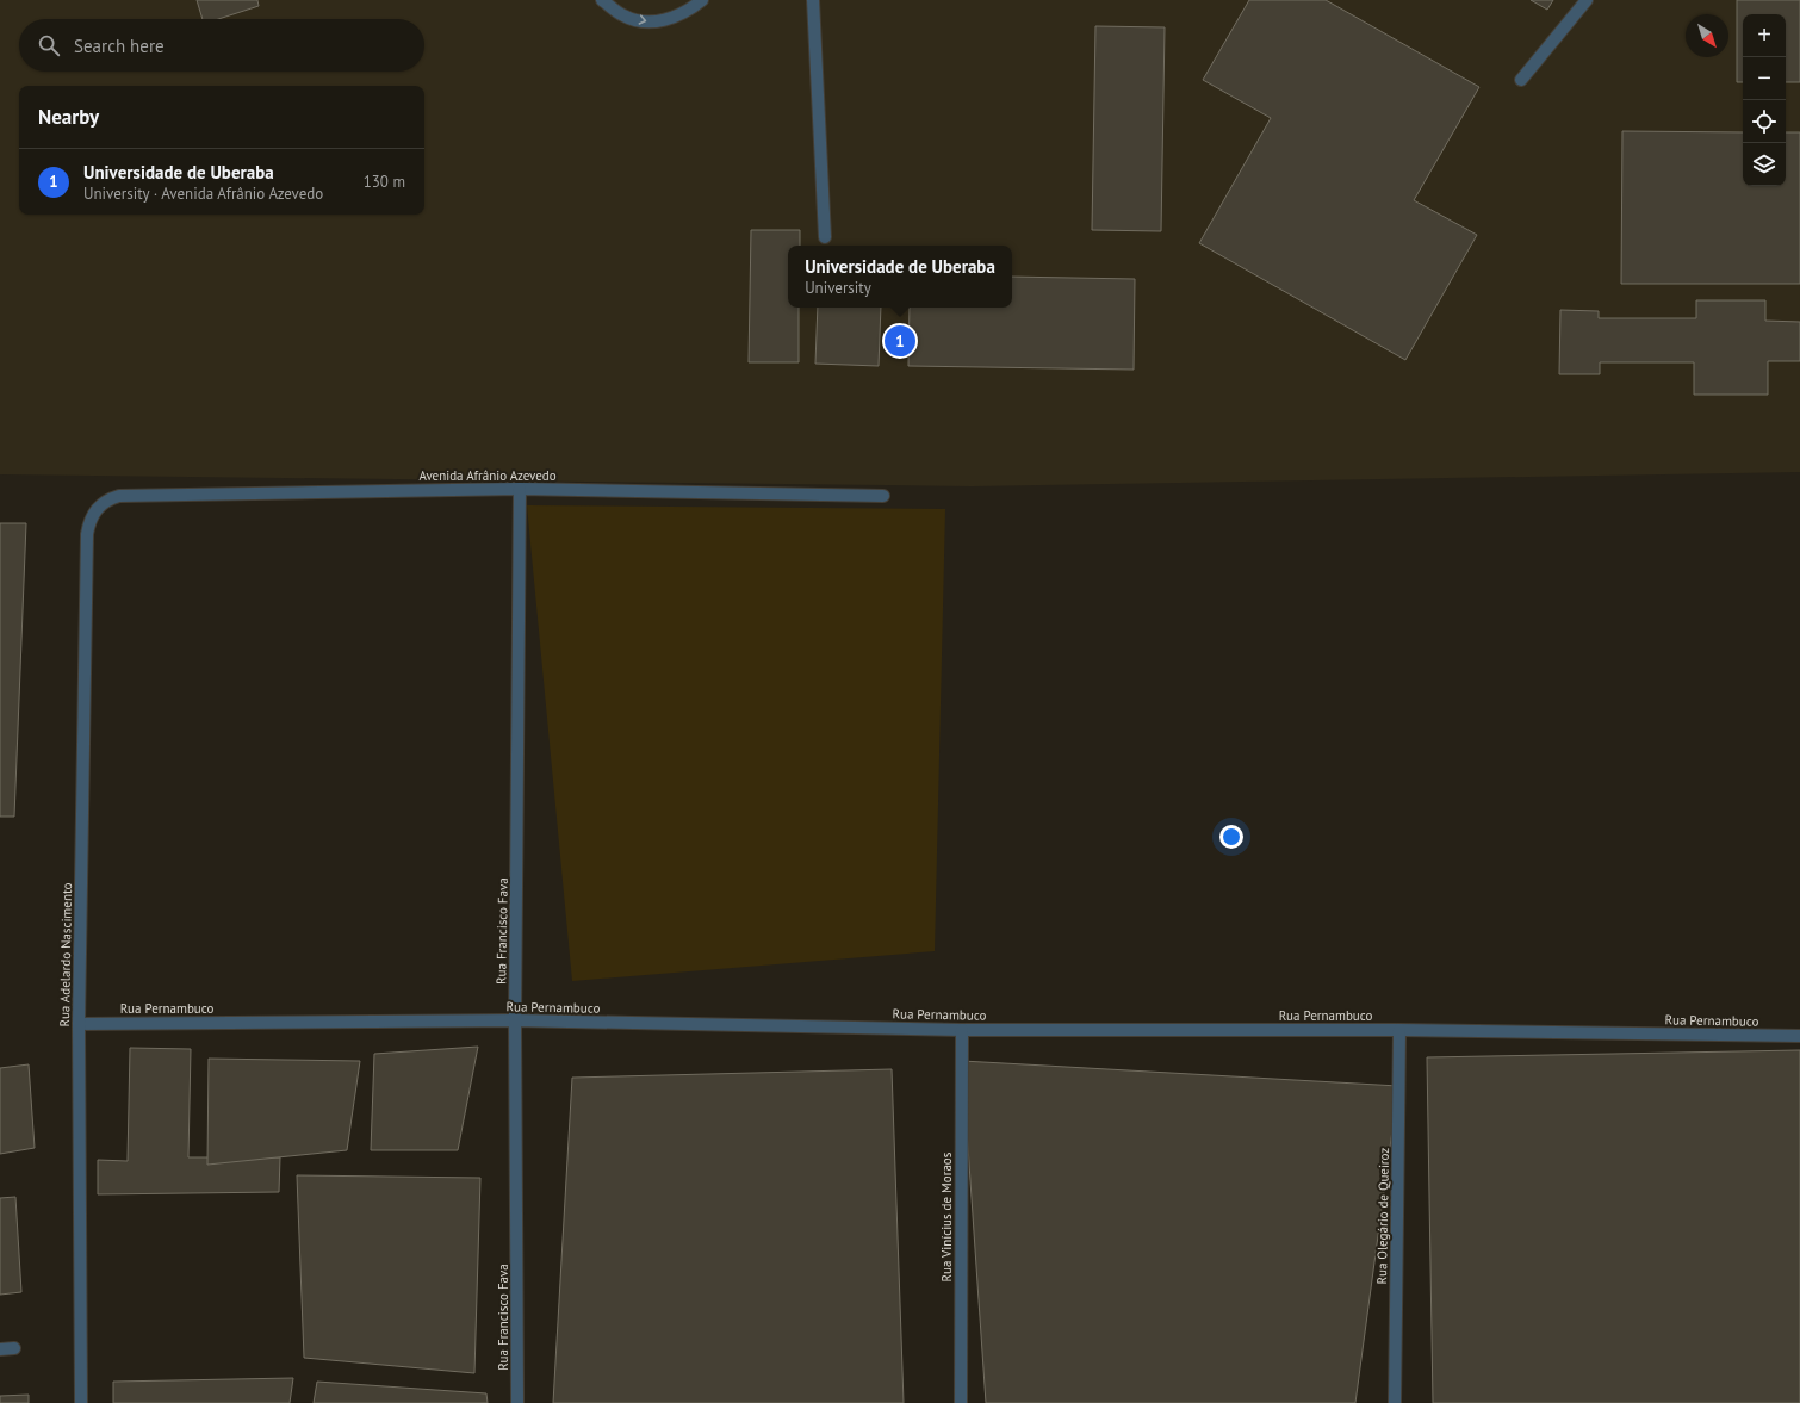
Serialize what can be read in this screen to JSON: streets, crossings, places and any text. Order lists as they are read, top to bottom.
{
  "streets": {
    "street": [
      "Avenida Afrânio Azevedo",
      "Rua Francisco Fava",
      "Rua Adelardo Nascimento",
      "Rua Pernambuco",
      "Rua Olegário de Queiroz",
      "Rua Vinícius de Moraos"
    ]
  },
  "crossings": [
    ["Avenida Afrânio Azevedo", "Rua Francisco Fava"],
    ["Avenida Afrânio Azevedo", "Rua Adelardo Nascimento"],
    ["Rua Francisco Fava", "Rua Pernambuco"],
    ["Rua Adelardo Nascimento", "Rua Pernambuco"],
    ["Rua Pernambuco", "Rua Olegário de Queiroz"],
    ["Rua Pernambuco", "Rua Vinícius de Moraos"]
  ],
  "north": "bottom right",
  "page": {
    "map_buttons": ["+", "−"],
    "search": "Search here",
    "heading": "Nearby",
    "list": [
      {
        "mark": "1",
        "name": "Universidade de Uberaba",
        "note": "University · Avenida Afrânio Azevedo",
        "value": "130 m"
      }
    ],
    "popup": ["Universidade de Uberaba", "University"],
    "pins": "1"
  }
}
